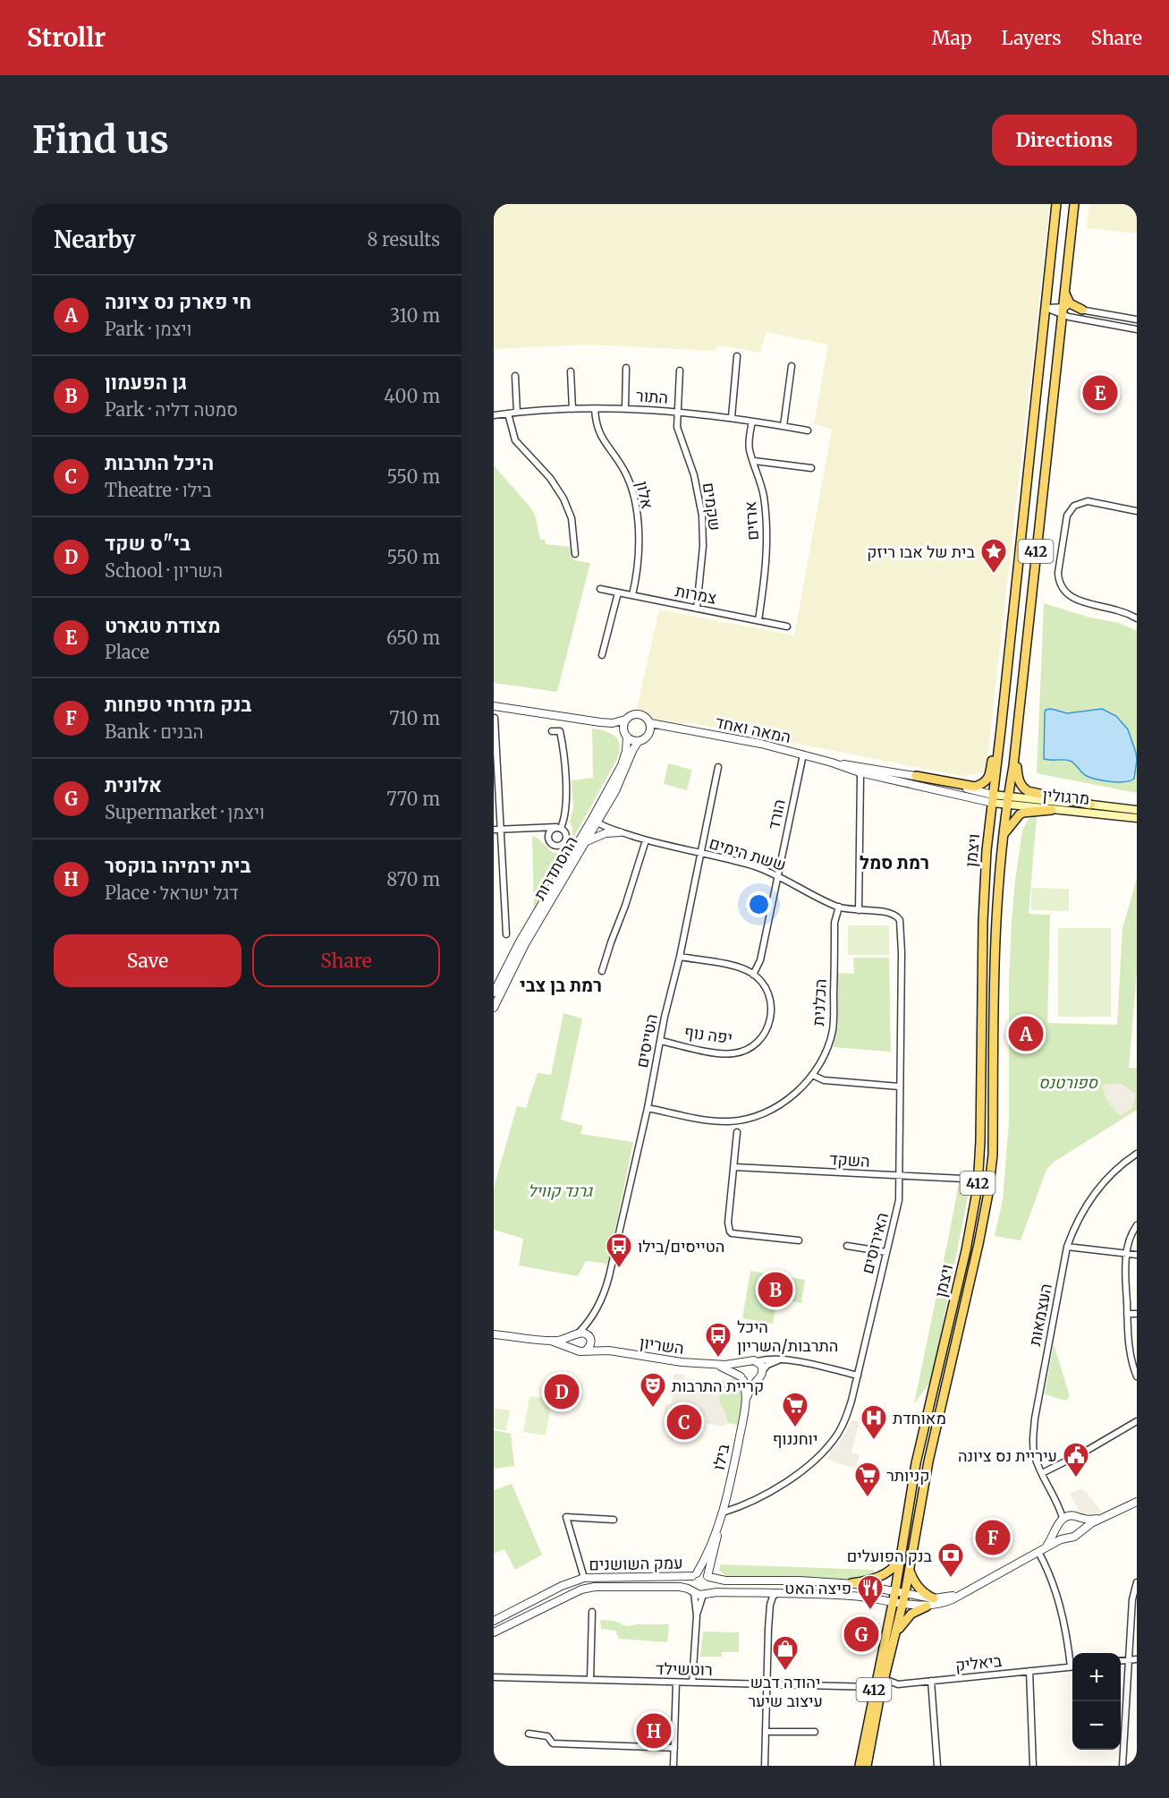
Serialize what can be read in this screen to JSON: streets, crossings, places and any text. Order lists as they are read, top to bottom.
{
  "streets": {
    "main road": ["412", "מרגולין", "ויצמן"],
    "street": [
      "התור",
      "אלון",
      "שקמים",
      "ארזים",
      "צמרות",
      "המאה ואחד",
      "הורד",
      "ששת הימים",
      "ההסתדרות",
      "הכלנית",
      "יפה נוף",
      "הטייסים",
      "השקד",
      "האירוסים",
      "העצמאות",
      "השריון",
      "בילו",
      "עמק השושנים",
      "ביאליק",
      "רוטשילד"
    ]
  },
  "crossings": [
    ["התור", "אלון"],
    ["התור", "שקמים"],
    ["התור", "ארזים"],
    ["אלון", "צמרות"],
    ["שקמים", "צמרות"],
    ["ארזים", "צמרות"],
    ["412", "המאה ואחד"],
    ["412", "מרגולין"],
    ["412", "ויצמן"],
    ["המאה ואחד", "מרגולין"],
    ["המאה ואחד", "הורד"],
    ["המאה ואחד", "ויצמן"],
    ["המאה ואחד", "ההסתדרות"],
    ["מרגולין", "ויצמן"],
    ["הורד", "ששת הימים"],
    ["הורד", "יפה נוף"],
    ["הורד", "הטייסים"],
    ["ויצמן", "ביאליק"],
    ["ויצמן", "רוטשילד"],
    ["ששת הימים", "ההסתדרות"],
    ["ששת הימים", "הכלנית"],
    ["ששת הימים", "הטייסים"],
    ["ששת הימים", "האירוסים"],
    ["הכלנית", "הטייסים"],
    ["יפה נוף", "הטייסים"],
    ["הטייסים", "השריון"],
    ["השקד", "האירוסים"],
    ["האירוסים", "בילו"],
    ["השריון", "בילו"],
    ["בילו", "עמק השושנים"]
  ],
  "districts": ["רמת סמל", "רמת בן צבי"],
  "parks": ["ספורטנס", "גרנד קוויל"],
  "places": {
    "place": ["בית של אבו ריזק"],
    "bus stop": ["הטייסים/בילו", "היכל התרבות/השריון"],
    "theatre": ["קריית התרבות"],
    "supermarket": ["יוחננוף", "קניותר"],
    "hospital": ["מאוחדת"],
    "public building": ["עיריית נס ציונה"],
    "bank": ["בנק הפועלים"],
    "restaurant": ["פיצה האט"],
    "shop": ["יהודה דבש עיצוב שיער"]
  },
  "page": {
    "header": "Strollr",
    "nav": ["Map", "Layers", "Share"],
    "buttons": [
      "Directions",
      ["Save", "Share"]
    ],
    "title": "Find us",
    "heading": ["Nearby", "8 results"],
    "list": [
      {
        "mark": "A",
        "name": "חי פארק נס ציונה",
        "note": "Park · ויצמן",
        "value": "310 m"
      },
      {
        "mark": "B",
        "name": "גן הפעמון",
        "note": "Park · סמטה דליה",
        "value": "400 m"
      },
      {
        "mark": "C",
        "name": "היכל התרבות",
        "note": "Theatre · בילו",
        "value": "550 m"
      },
      {
        "mark": "D",
        "name": "בי\"ס שקד",
        "note": "School · השריון",
        "value": "550 m"
      },
      {
        "mark": "E",
        "name": "מצודת טגארט",
        "note": "Place",
        "value": "650 m"
      },
      {
        "mark": "F",
        "name": "בנק מזרחי טפחות",
        "note": "Bank · הבנים",
        "value": "710 m"
      },
      {
        "mark": "G",
        "name": "אלונית",
        "note": "Supermarket · ויצמן",
        "value": "770 m"
      },
      {
        "mark": "H",
        "name": "בית ירמיהו בוקסר",
        "note": "Place · דגל ישראל",
        "value": "870 m"
      }
    ],
    "pins": [
      "E",
      "A",
      "B",
      "D",
      "C",
      "F",
      "G",
      "H"
    ],
    "map_buttons": ["+", "−"]
  }
}
